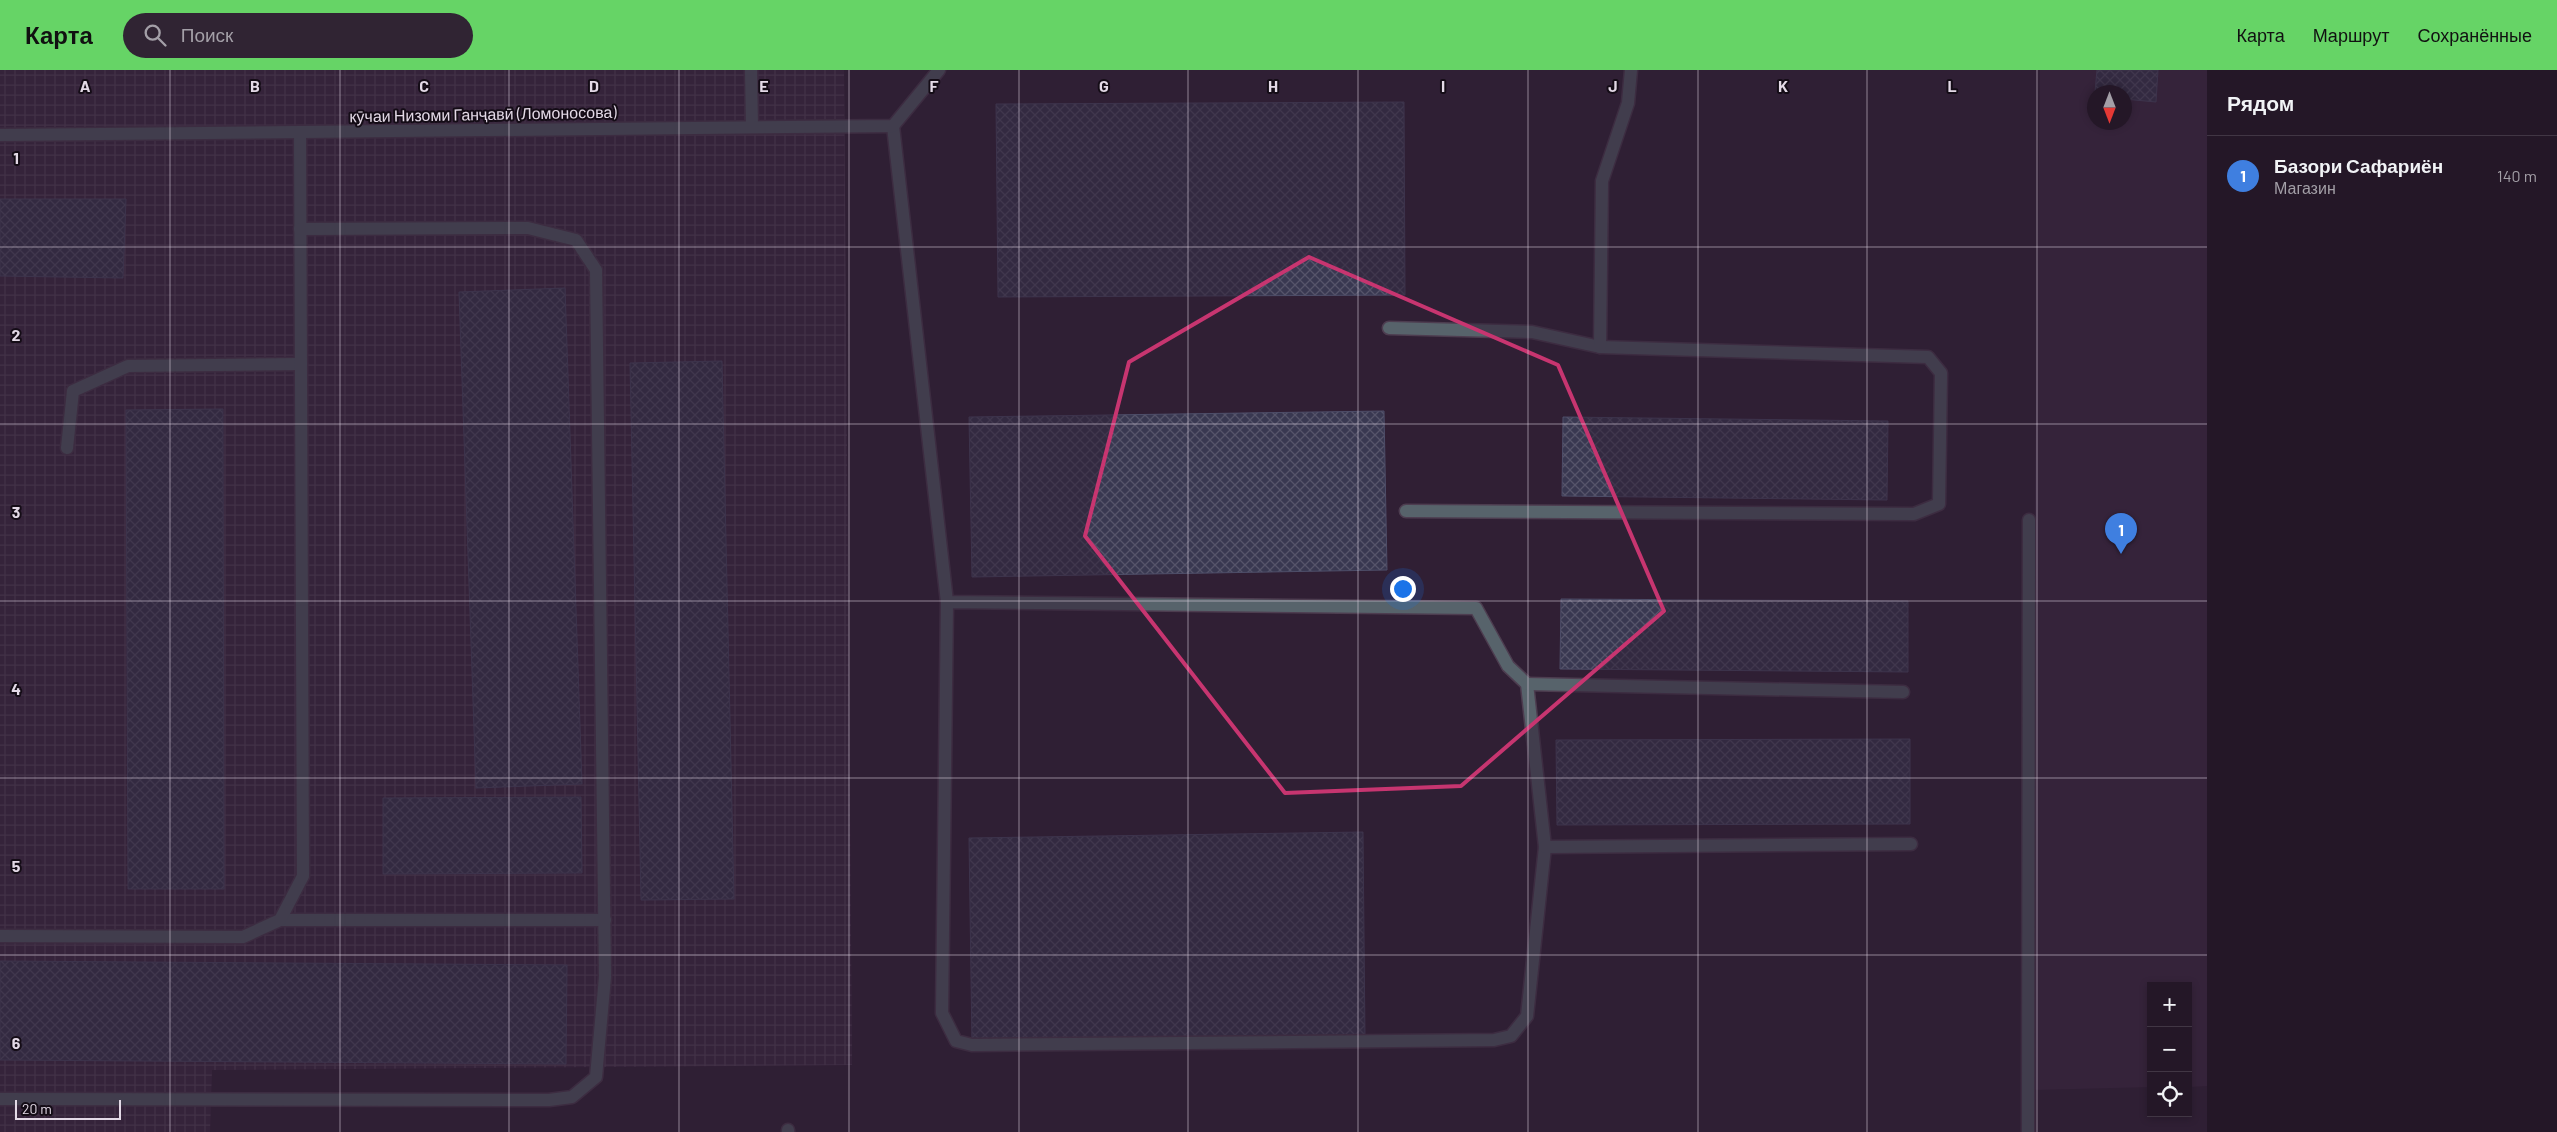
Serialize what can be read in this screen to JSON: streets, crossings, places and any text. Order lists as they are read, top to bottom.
{
  "streets": {
    "street": ["кӯчаи Низоми Ганҷавӣ (Ломоносова)"]
  },
  "scale_bar": "20 m",
  "north": "bottom",
  "page": {
    "header": "Карта",
    "search": "Поиск",
    "nav": ["Карта", "Маршрут", "Сохранённые"],
    "heading": "Рядом",
    "list": [
      {
        "mark": "1",
        "name": "Базори Сафариён",
        "note": "Магазин",
        "value": "140 m"
      }
    ],
    "pins": "1",
    "map_buttons": ["+", "−"],
    "scale": "20 m"
  },
  "grid": {
    "columns": [
      "A",
      "B",
      "C",
      "D",
      "E",
      "F",
      "G",
      "H",
      "I",
      "J",
      "K",
      "L"
    ],
    "rows": [
      "1",
      "2",
      "3",
      "4",
      "5",
      "6"
    ]
  }
}
